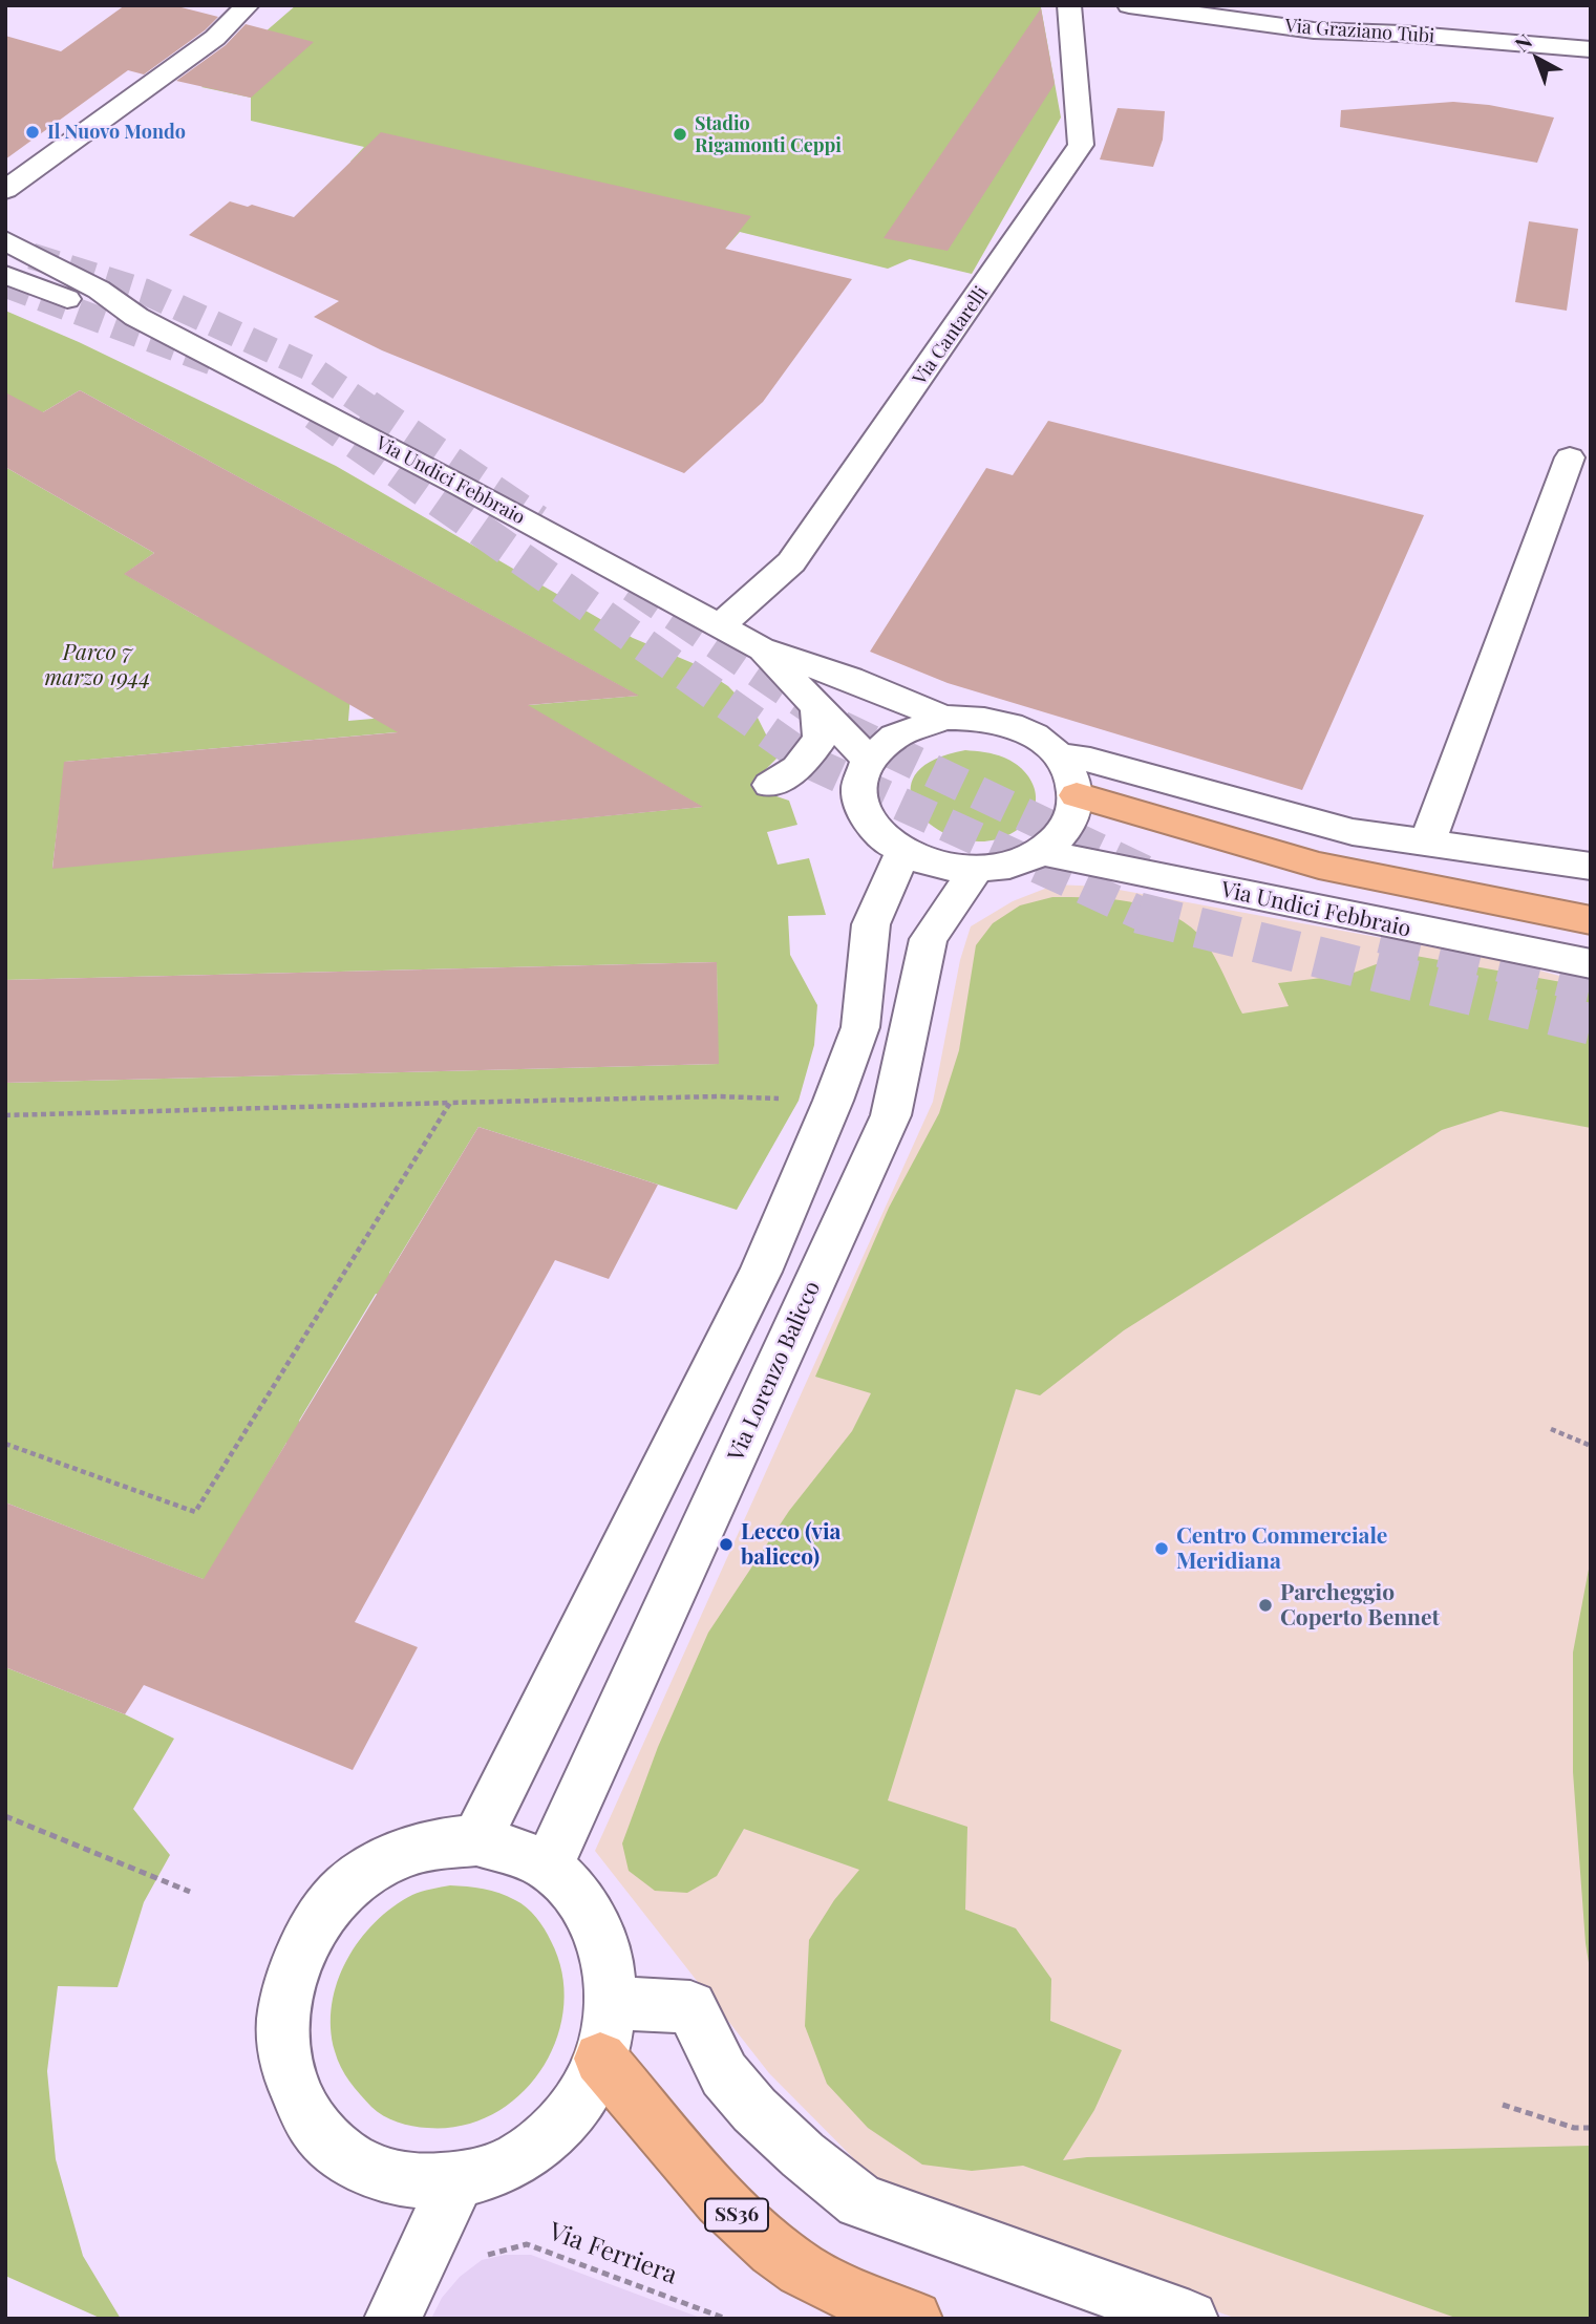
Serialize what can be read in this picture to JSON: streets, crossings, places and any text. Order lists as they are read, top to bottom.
{
  "streets": {
    "highway": ["SS36"],
    "street": [
      "Via Graziano Tubi",
      "Via Cantarelli",
      "Via Undici Febbraio",
      "Via Lorenzo Balicco"
    ],
    "path": ["Via Ferriera"]
  },
  "crossings": [
    ["Via Cantarelli", "Via Undici Febbraio"],
    ["Via Undici Febbraio", "Via Lorenzo Balicco"]
  ],
  "parks": ["Parco 7 marzo 1944"],
  "places": [
    "Il Nuovo Mondo",
    "Stadio Rigamonti Ceppi",
    "Lecco (via balicco)",
    "Centro Commerciale Meridiana",
    "Parcheggio Coperto Bennet"
  ],
  "north": "top left"
}
